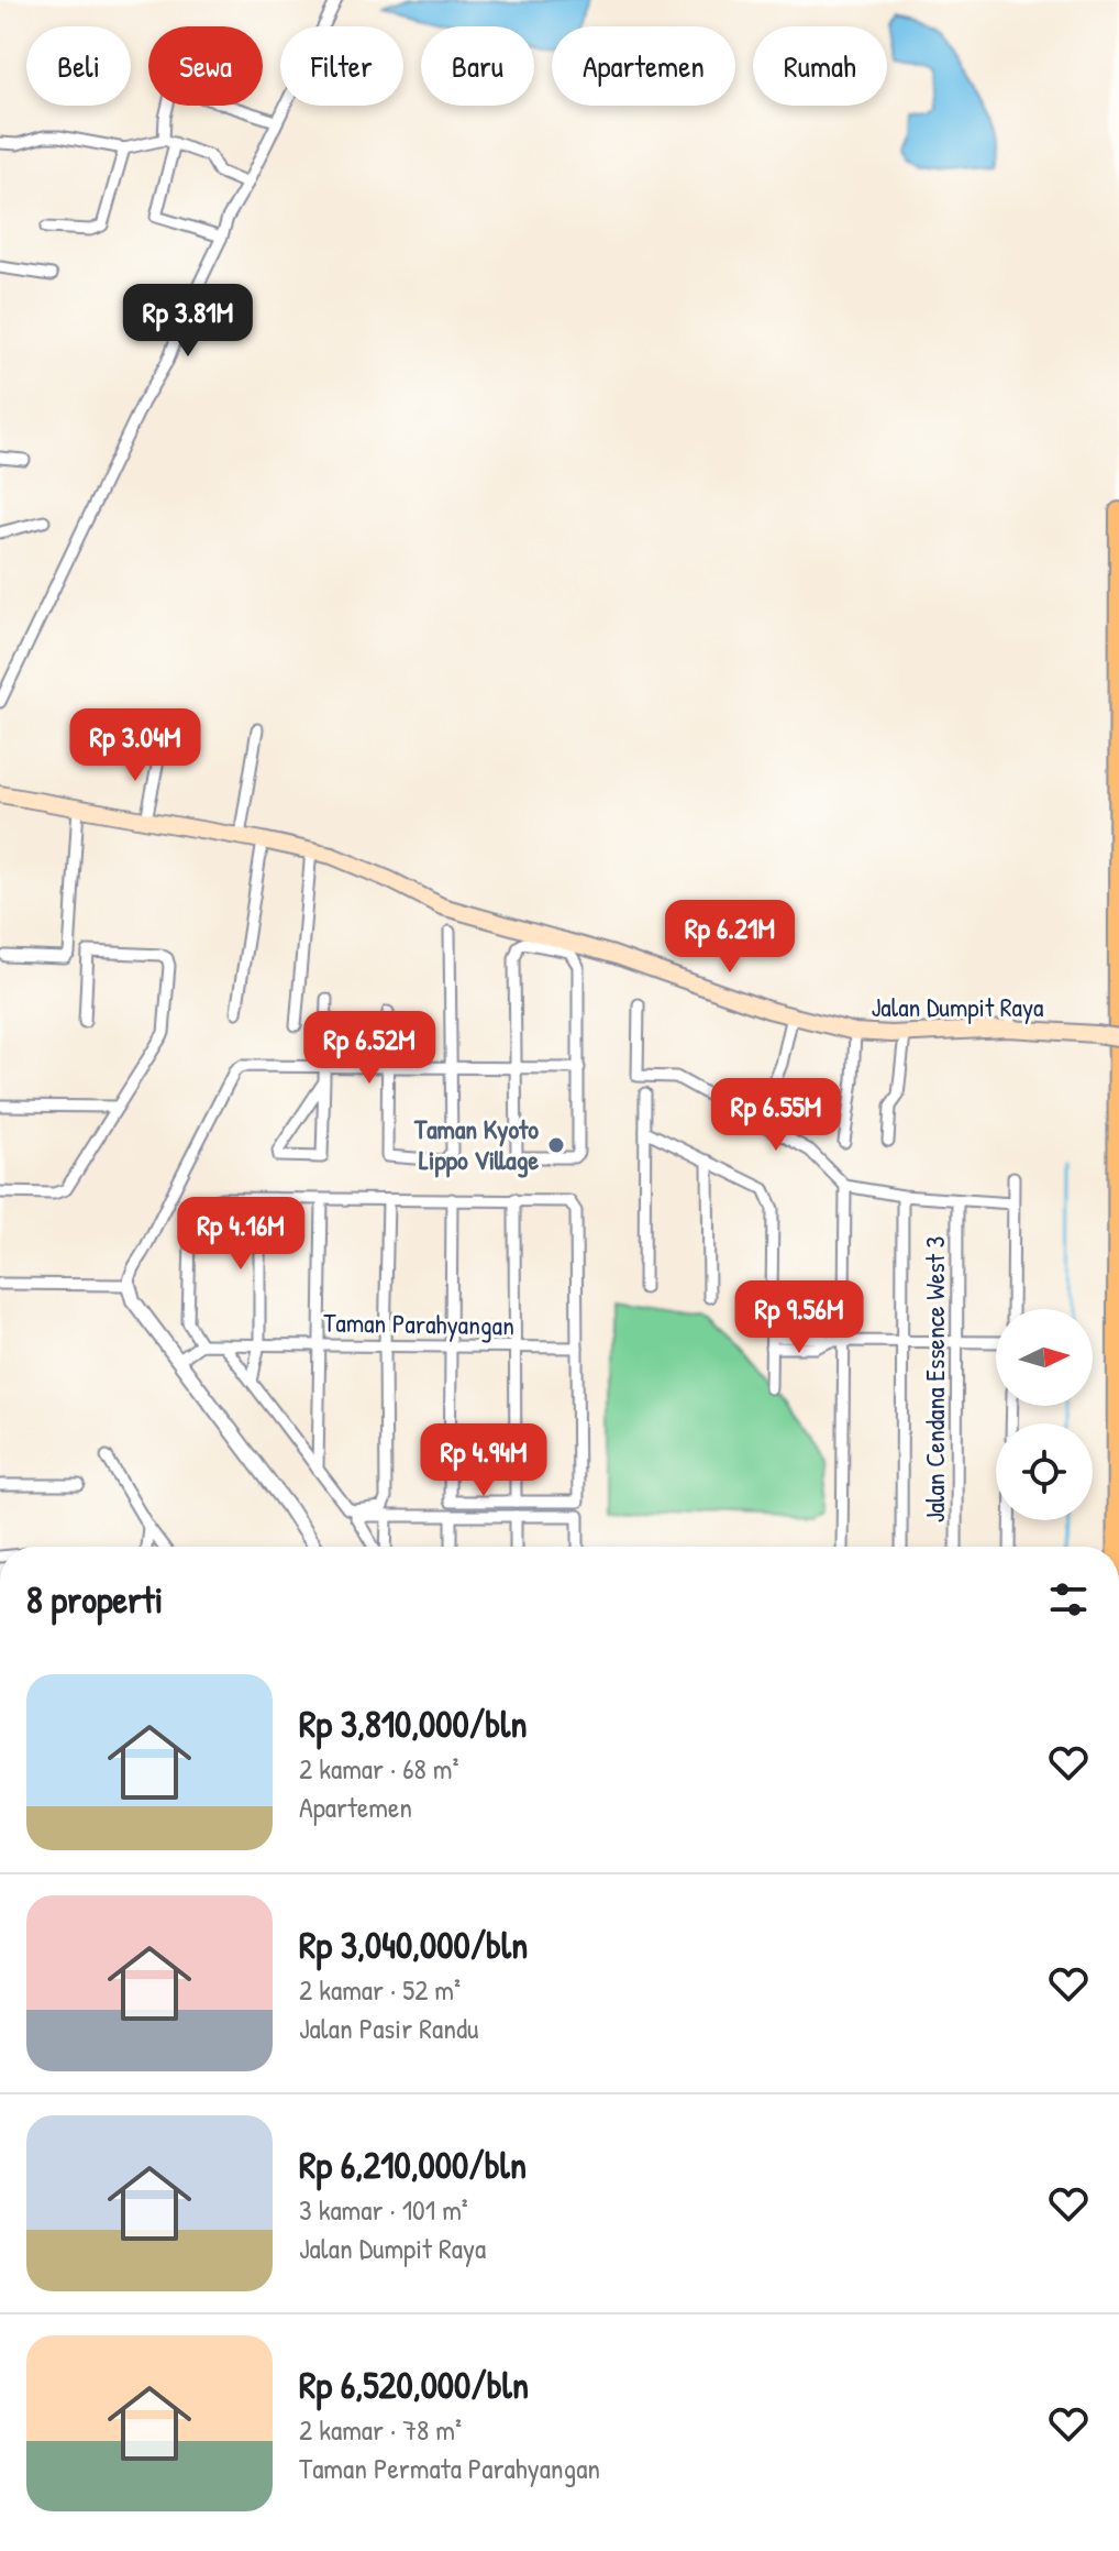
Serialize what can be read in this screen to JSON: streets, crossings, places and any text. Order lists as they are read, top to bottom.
{
  "streets": {
    "main road": ["Jalan Dumpit Raya"],
    "street": ["Taman Parahyangan", "Jalan Cendana Essence West 3"]
  },
  "places": ["Taman Kyoto Lippo Village"],
  "north": "right",
  "page": {
    "chip": [
      "Beli",
      "Sewa",
      "Filter",
      "Baru",
      "Apartemen",
      "Rumah"
    ],
    "price": [
      "Rp 3.81M",
      "Rp 3.04M",
      "Rp 6.21M",
      "Rp 6.52M",
      "Rp 6.55M",
      "Rp 4.16M",
      "Rp 9.56M",
      "Rp 4.94M"
    ],
    "heading": "8 properti",
    "list": [
      {
        "name": "Rp 3,810,000/bln",
        "note": "2 kamar · 68 m² · Apartemen"
      },
      {
        "name": "Rp 3,040,000/bln",
        "note": "2 kamar · 52 m² · Jalan Pasir Randu"
      },
      {
        "name": "Rp 6,210,000/bln",
        "note": "3 kamar · 101 m² · Jalan Dumpit Raya"
      },
      {
        "name": "Rp 6,520,000/bln",
        "note": "2 kamar · 78 m² · Taman Permata Parahyangan"
      }
    ]
  }
}
